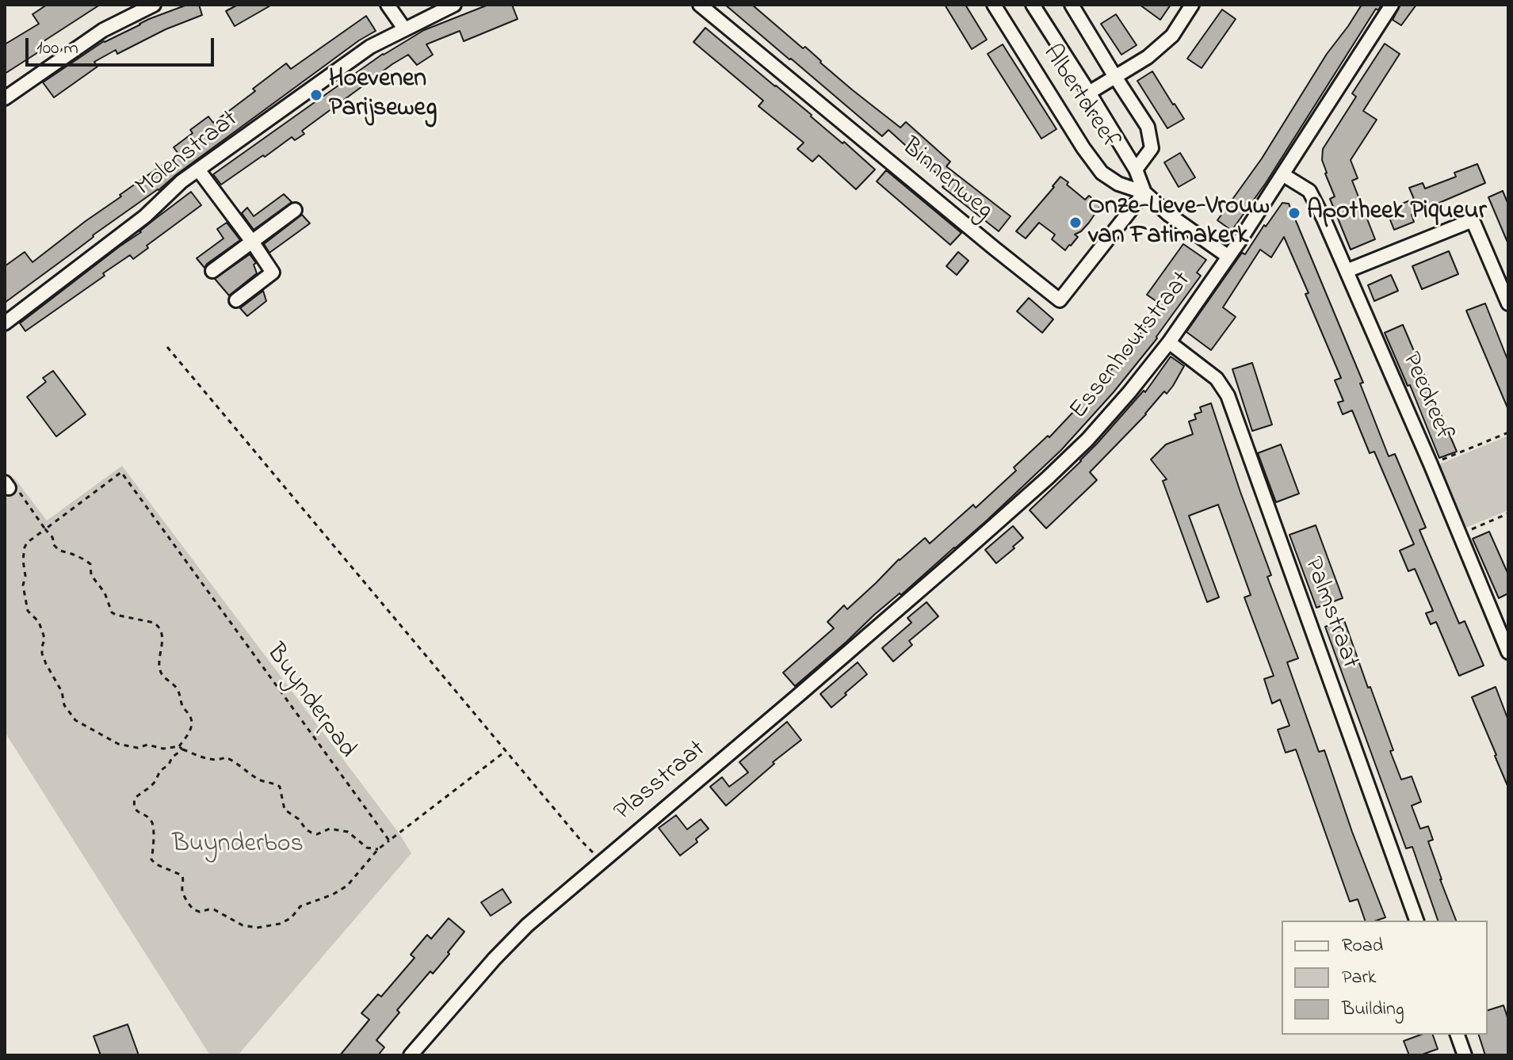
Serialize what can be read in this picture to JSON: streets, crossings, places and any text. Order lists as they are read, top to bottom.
{
  "streets": {
    "street": [
      "Albertdreef",
      "Molenstraat",
      "Binnenweg",
      "Essenhoutstraat",
      "Peedreef",
      "Palmstraat",
      "Plasstraat"
    ],
    "path": ["Buynderpad"]
  },
  "crossings": [
    ["Albertdreef", "Binnenweg"],
    ["Albertdreef", "Essenhoutstraat"],
    ["Essenhoutstraat", "Peedreef"],
    ["Essenhoutstraat", "Palmstraat"],
    ["Essenhoutstraat", "Plasstraat"]
  ],
  "parks": ["Buynderbos"],
  "places": ["Hoevenen Parijseweg", "Apotheek Piqueur", "Onze-Lieve-Vrouw van Fatimakerk"],
  "legend": ["Road", "Park", "Building"],
  "scale_bar": "100 m"
}
